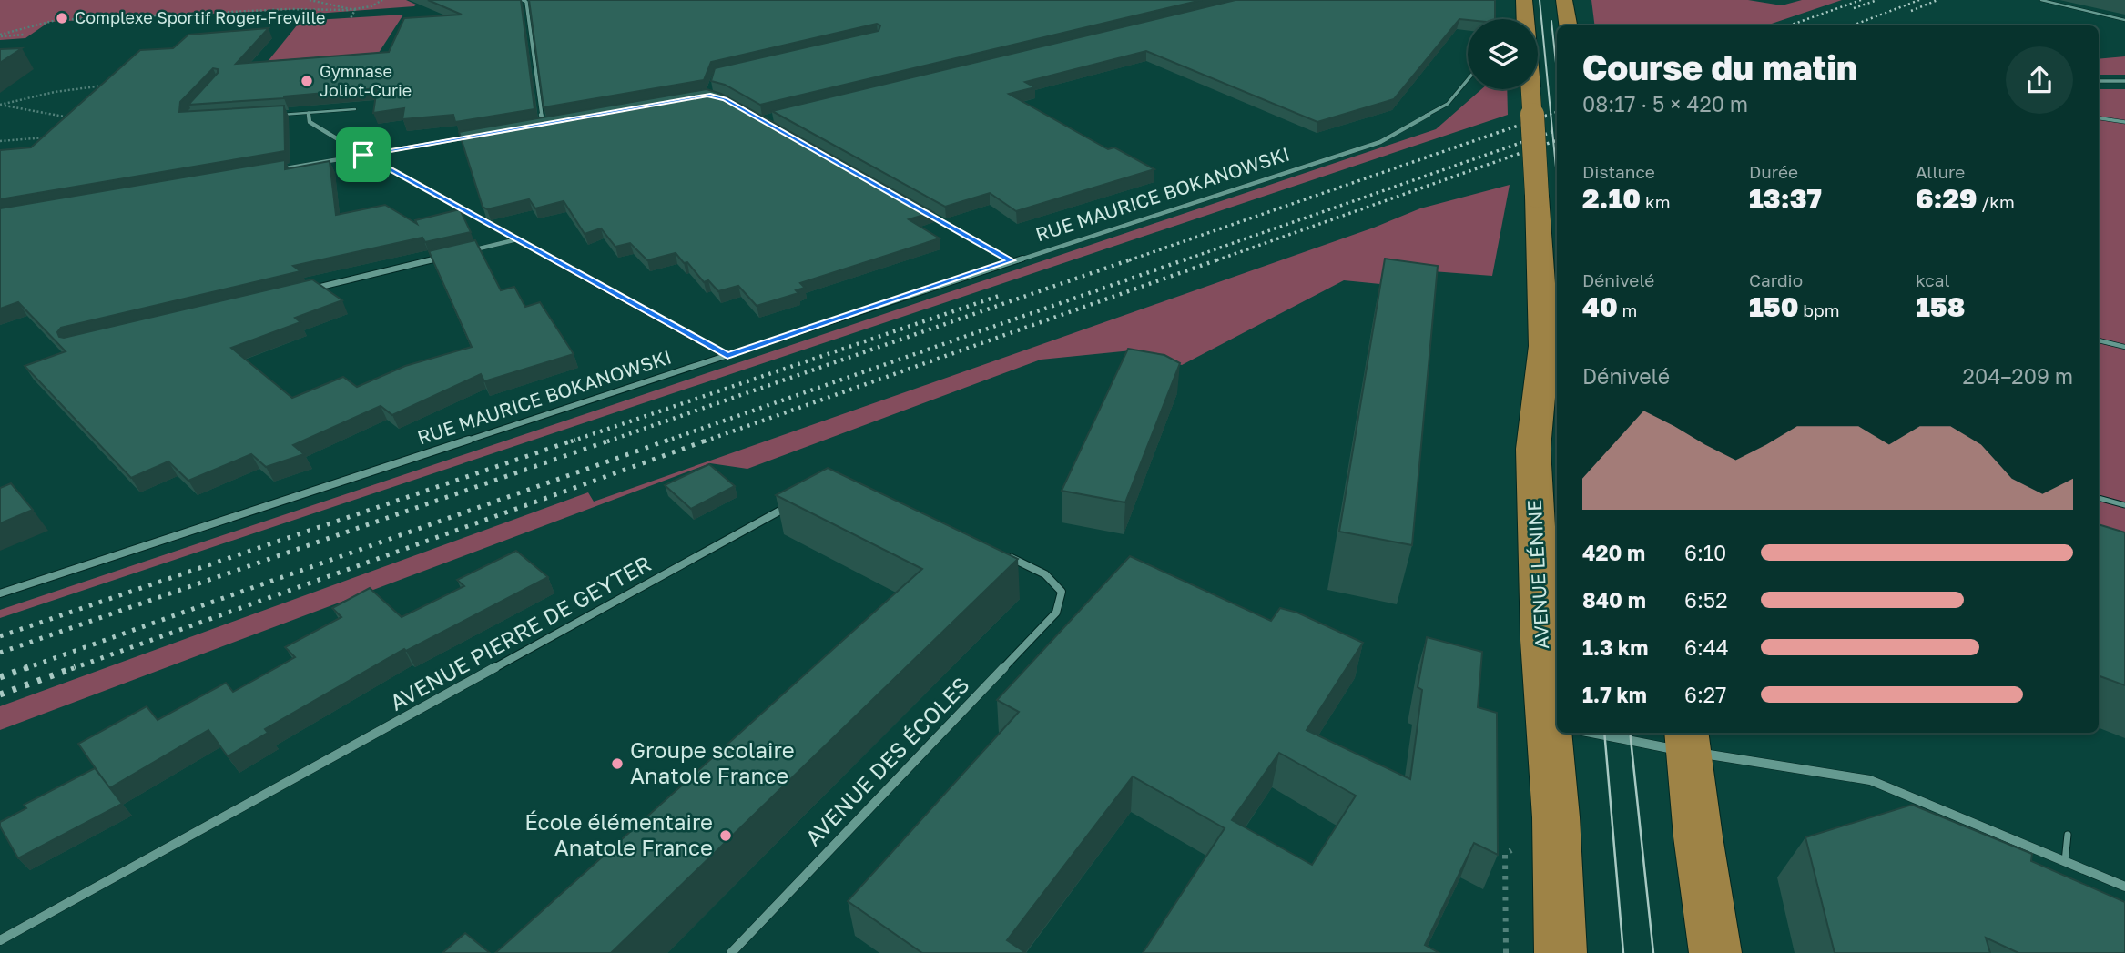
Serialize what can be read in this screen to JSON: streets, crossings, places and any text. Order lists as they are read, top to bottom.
{
  "streets": {
    "main road": ["AVENUE LÉNINE"],
    "street": ["RUE MAURICE BOKANOWSKI", "AVENUE PIERRE DE GEYTER", "AVENUE DES ÉCOLES"]
  },
  "places": [
    "Complexe Sportif Roger-Freville",
    "Gymnase Joliot-Curie",
    "Groupe scolaire Anatole France",
    "École élémentaire Anatole France"
  ],
  "page": {
    "heading": ["Course du matin", "08:17 · 5 × 420 m"],
    "stats": [
      ["Distance", "2.10 km"],
      ["Durée", "13:37"],
      ["Allure", "6:29 /km"],
      ["Dénivelé", "40 m"],
      ["Cardio", "150 bpm"],
      ["kcal", "158"]
    ],
    "chart": ["Dénivelé", "204–209 m"],
    "list": [
      {
        "name": "420 m",
        "note": "6:10"
      },
      {
        "name": "840 m",
        "note": "6:52"
      },
      {
        "name": "1.3 km",
        "note": "6:44"
      },
      {
        "name": "1.7 km",
        "note": "6:27"
      }
    ]
  }
}
